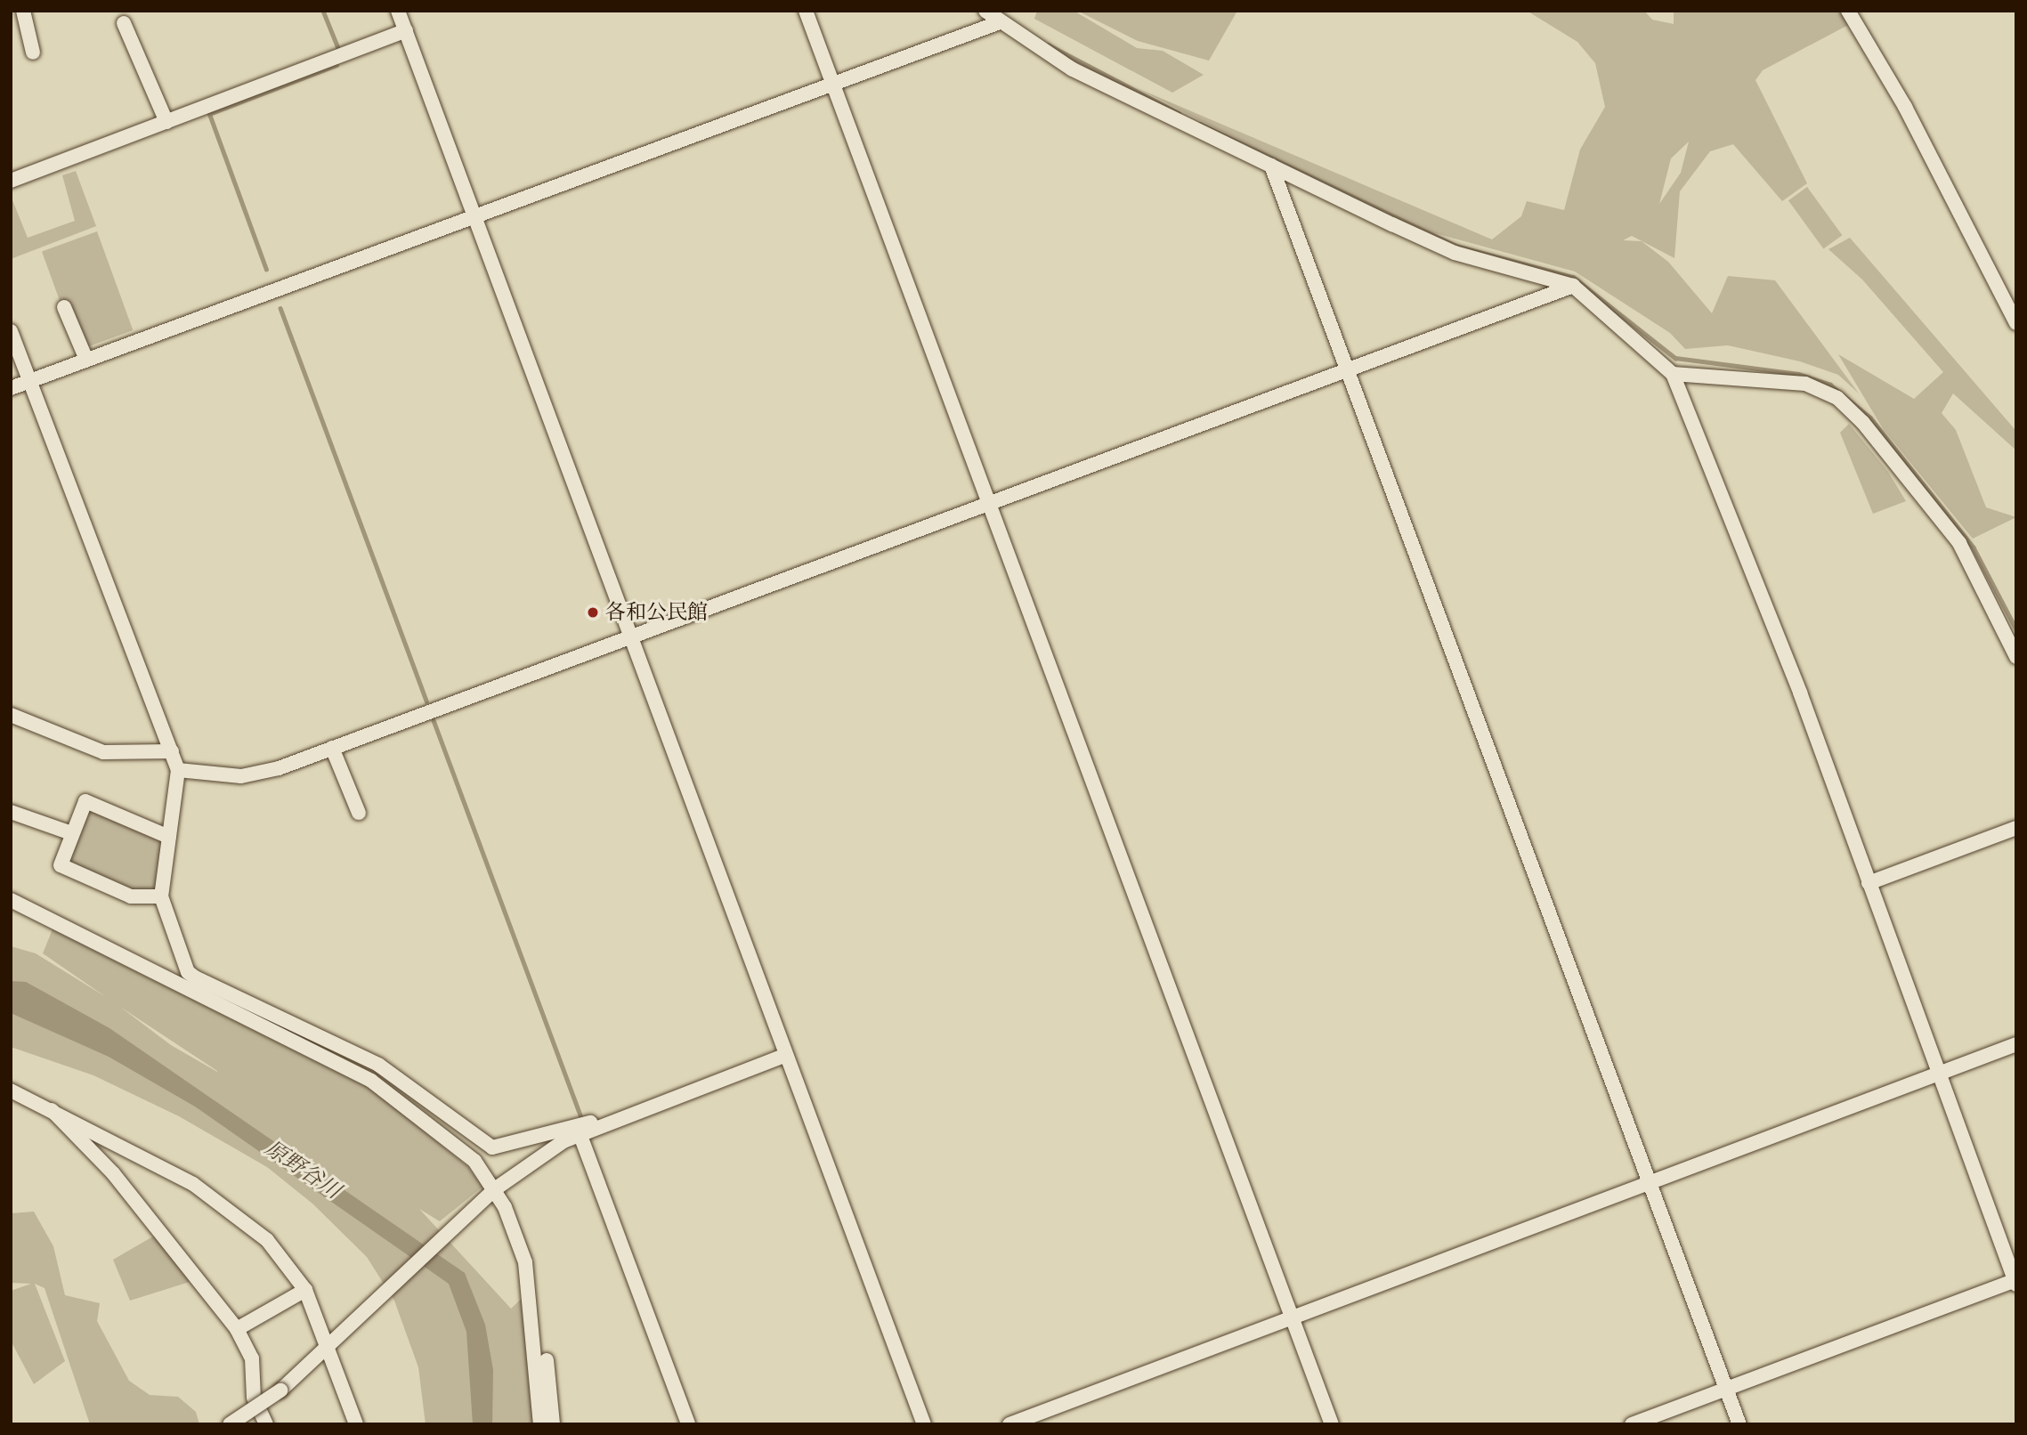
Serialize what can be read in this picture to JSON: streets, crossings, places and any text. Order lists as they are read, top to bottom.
{
  "water": ["原野谷川"],
  "places": ["各和公民館"]
}
